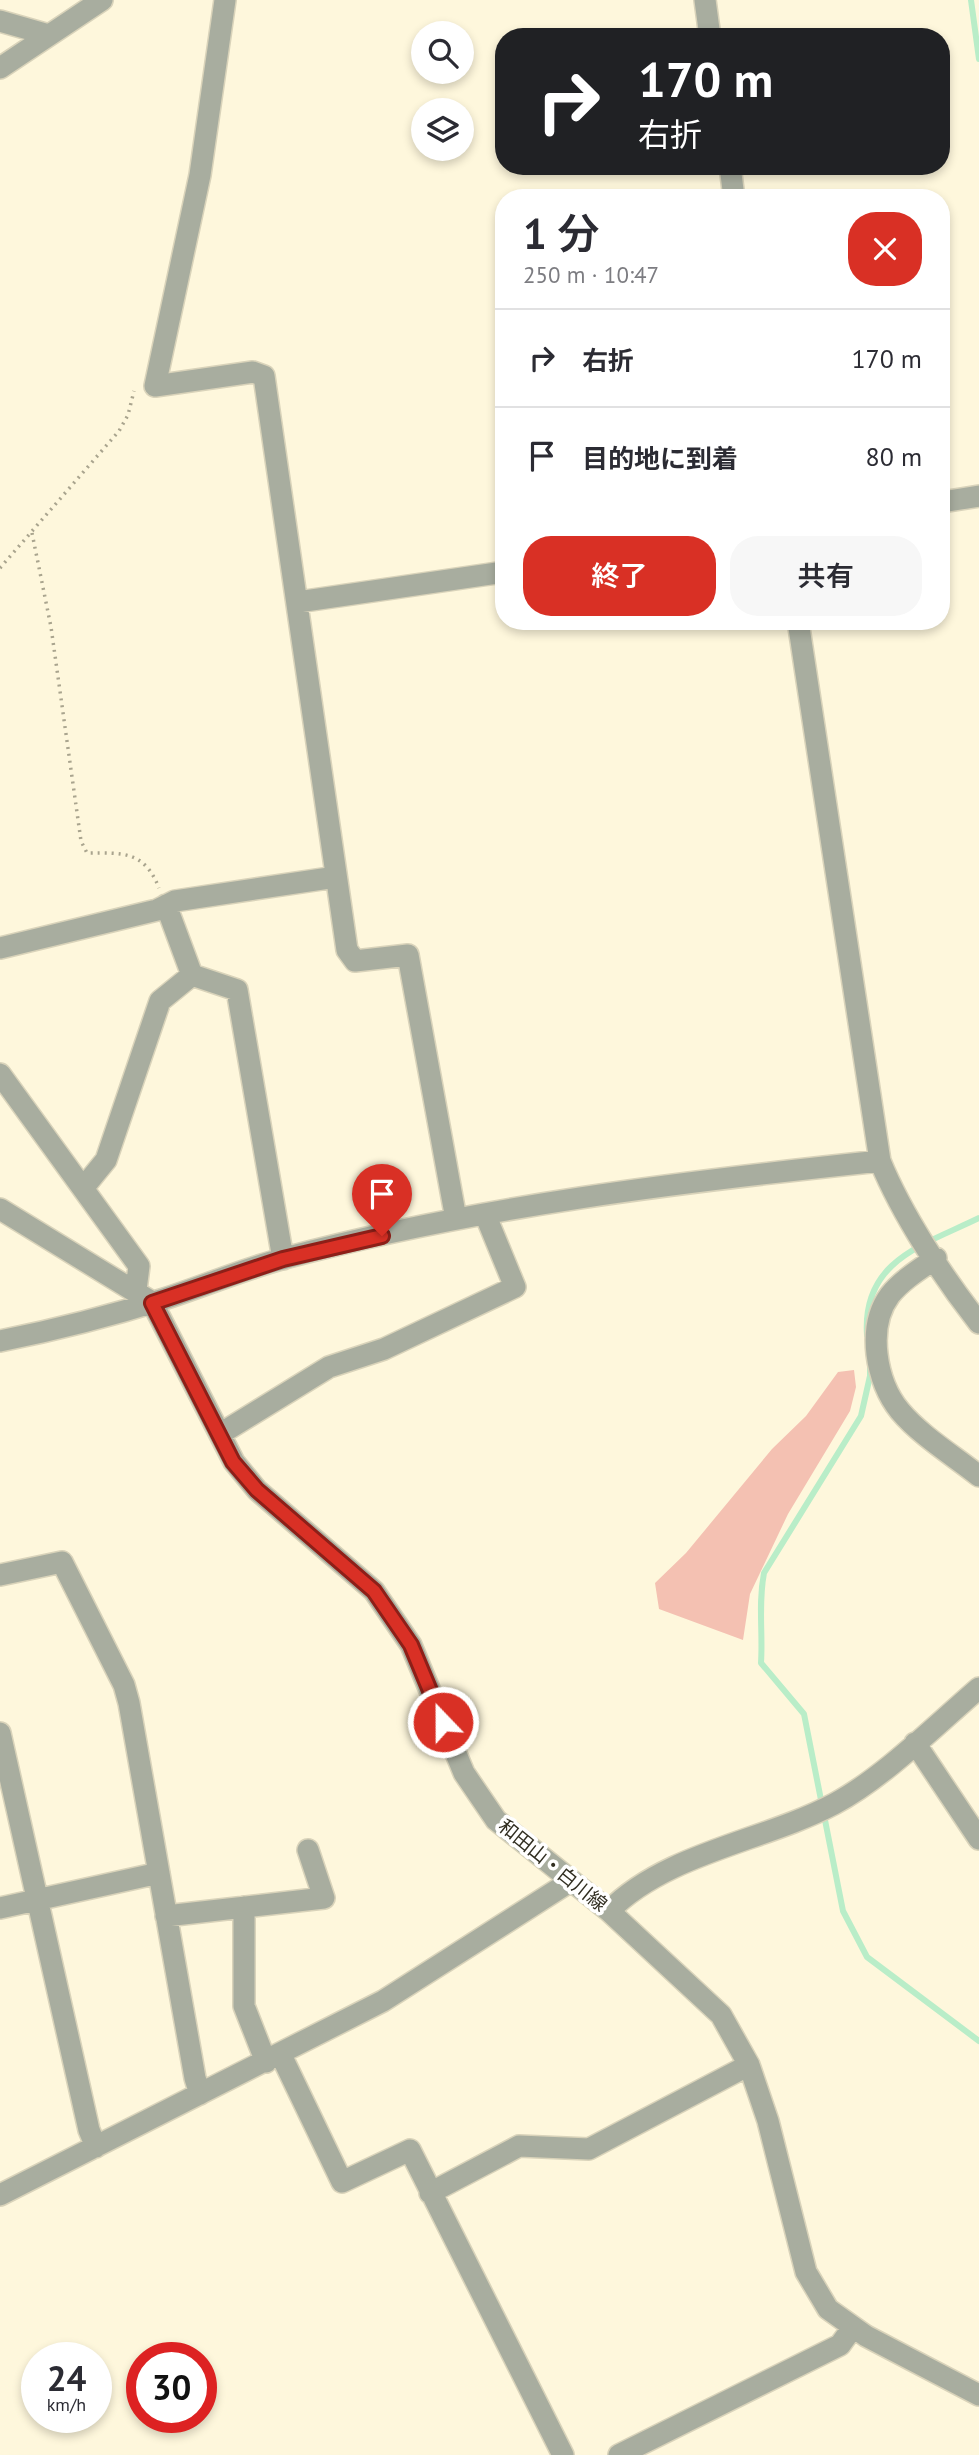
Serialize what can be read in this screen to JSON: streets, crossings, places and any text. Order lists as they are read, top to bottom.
{
  "streets": {
    "street": ["和田山・白川線"]
  },
  "page": {
    "turn": ["170 m", "右折"],
    "heading": ["1 分", "250 m · 10:47"],
    "list": [
      {
        "name": "右折",
        "value": "170 m"
      },
      {
        "name": "目的地に到着",
        "value": "80 m"
      }
    ],
    "buttons": ["終了", "共有"],
    "speed": "24 km/h",
    "limit": "30"
  }
}
